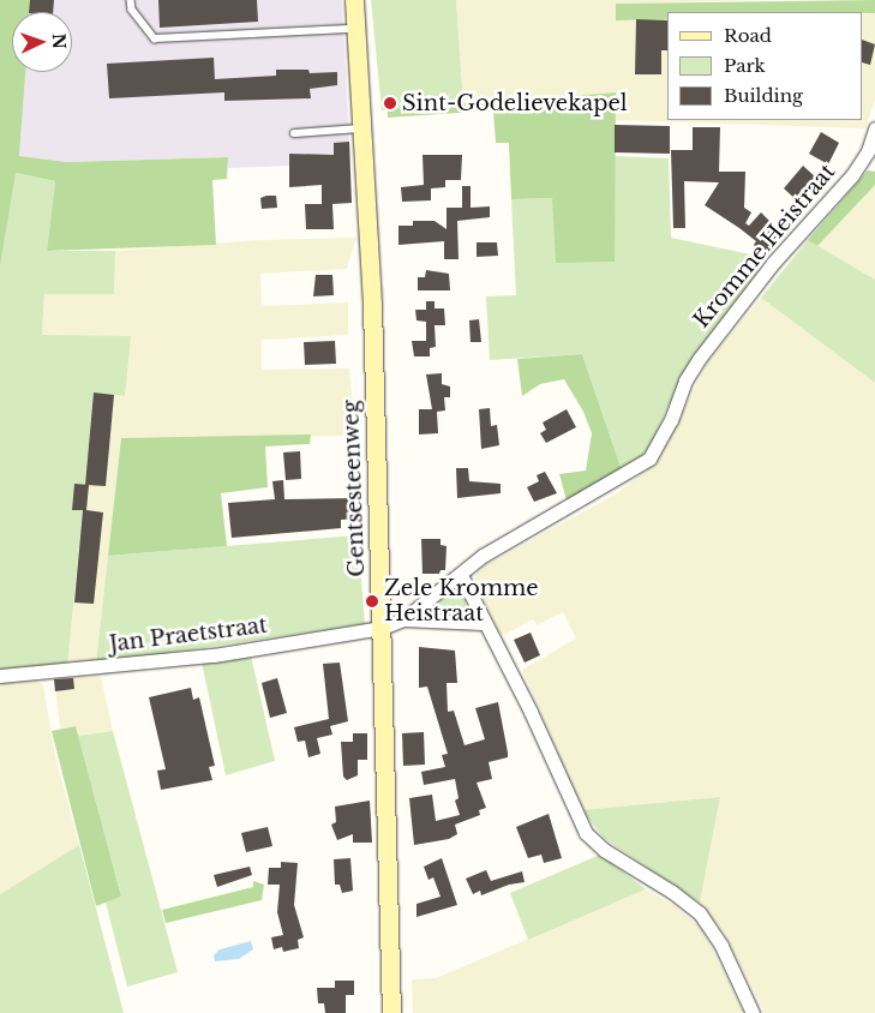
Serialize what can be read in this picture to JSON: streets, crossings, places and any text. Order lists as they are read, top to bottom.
{
  "streets": {
    "main road": ["Gentsesteenweg"],
    "street": ["Kromme Heistraat", "Jan Praetstraat"]
  },
  "crossings": [
    ["Kromme Heistraat", "Gentsesteenweg"],
    ["Kromme Heistraat", "Jan Praetstraat"],
    ["Gentsesteenweg", "Jan Praetstraat"]
  ],
  "places": ["Sint-Godelievekapel", "Zele Kromme Heistraat"],
  "legend": ["Road", "Park", "Building"],
  "north": "right"
}
